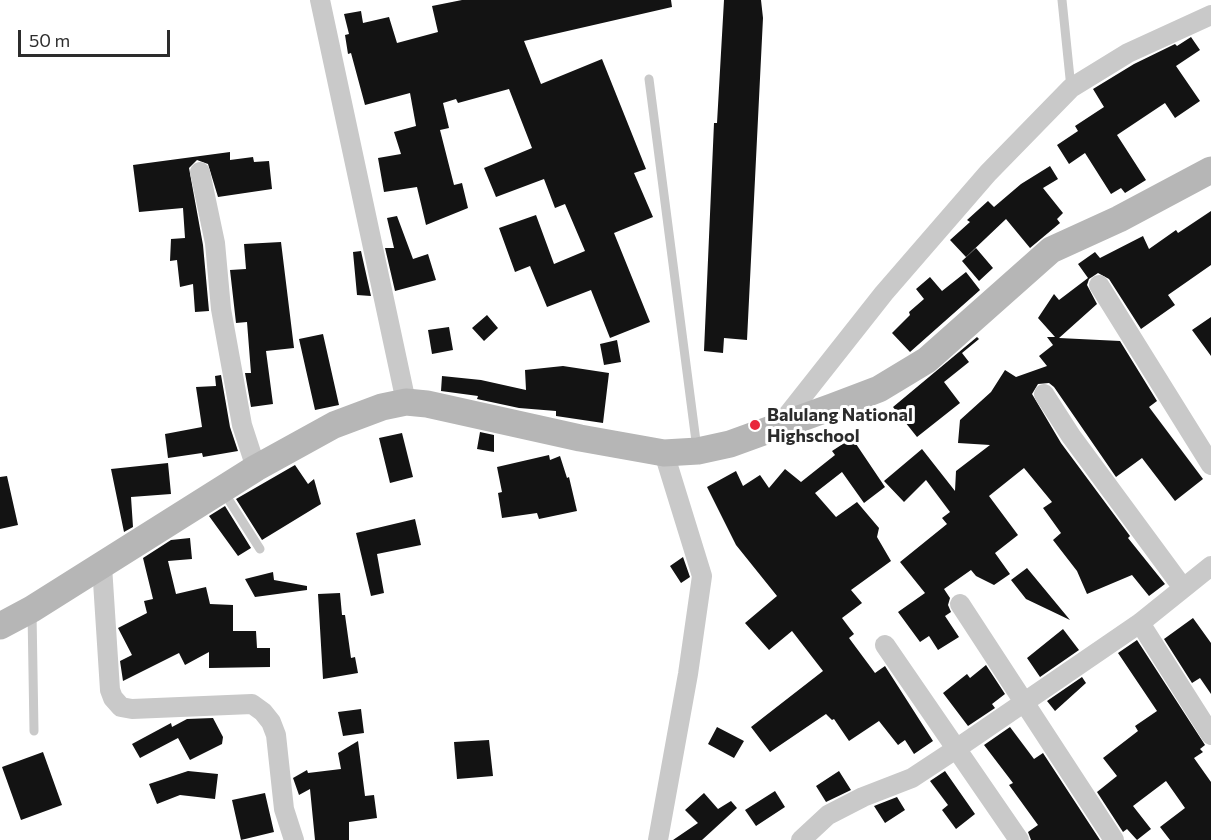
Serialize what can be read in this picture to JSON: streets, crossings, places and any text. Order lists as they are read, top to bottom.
{
  "places": ["Balulang National Highschool"],
  "scale_bar": "50 m"
}
